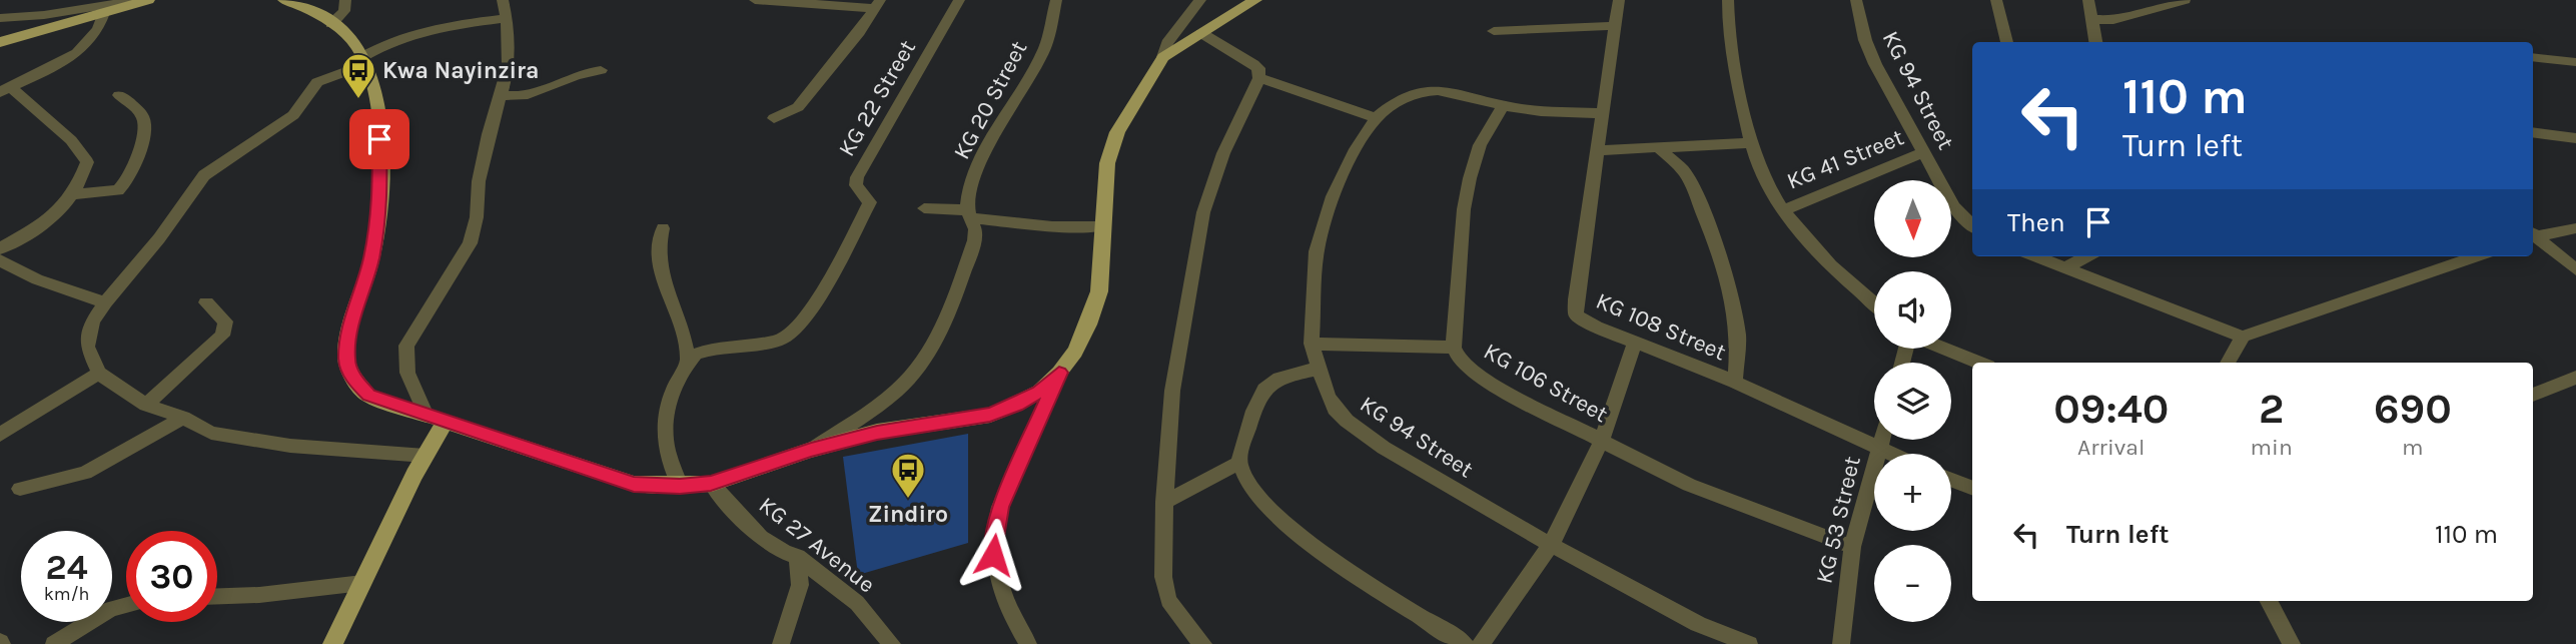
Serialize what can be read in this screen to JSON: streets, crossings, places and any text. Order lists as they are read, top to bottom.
{
  "streets": {
    "street": [
      "KG 94 Street",
      "KG 22 Street",
      "KG 20 Street",
      "KG 41 Street",
      "KG 108 Street",
      "KG 106 Street",
      "KG 53 Street",
      "KG 27 Avenue"
    ]
  },
  "crossings": [
    ["KG 94 Street", "KG 41 Street"],
    ["KG 108 Street", "KG 53 Street"],
    ["KG 106 Street", "KG 53 Street"]
  ],
  "places": {
    "bus stop": ["Kwa Nayinzira", "Zindiro"]
  },
  "north": "bottom",
  "page": {
    "turn": ["110 m", "Turn left"],
    "map_buttons": ["+", "−"],
    "then": "Then",
    "eta": [
      "09:40",
      "Arrival",
      "2",
      "min",
      "690",
      "m"
    ],
    "list": [
      {
        "name": "Turn left",
        "value": "110 m"
      }
    ],
    "speed": "24 km/h",
    "limit": "30"
  }
}
